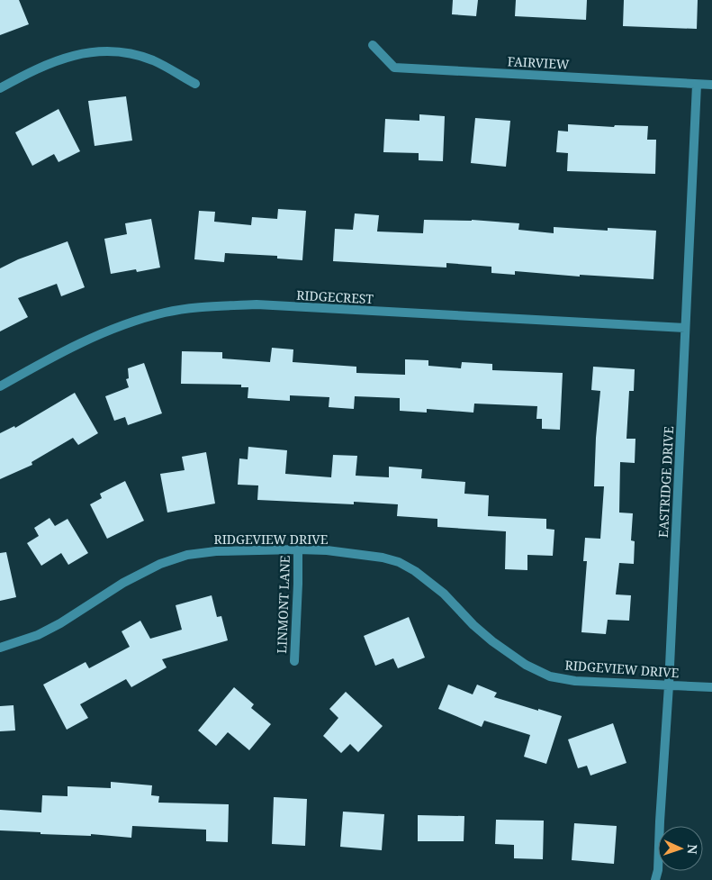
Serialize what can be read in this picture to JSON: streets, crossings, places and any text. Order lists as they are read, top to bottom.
{
  "streets": {
    "street": [
      "FAIRVIEW",
      "RIDGECREST",
      "EASTRIDGE DRIVE",
      "RIDGEVIEW DRIVE",
      "LINMONT LANE"
    ]
  },
  "crossings": [
    ["FAIRVIEW", "EASTRIDGE DRIVE"],
    ["RIDGECREST", "EASTRIDGE DRIVE"],
    ["EASTRIDGE DRIVE", "RIDGEVIEW DRIVE"],
    ["RIDGEVIEW DRIVE", "LINMONT LANE"]
  ],
  "north": "right"
}
